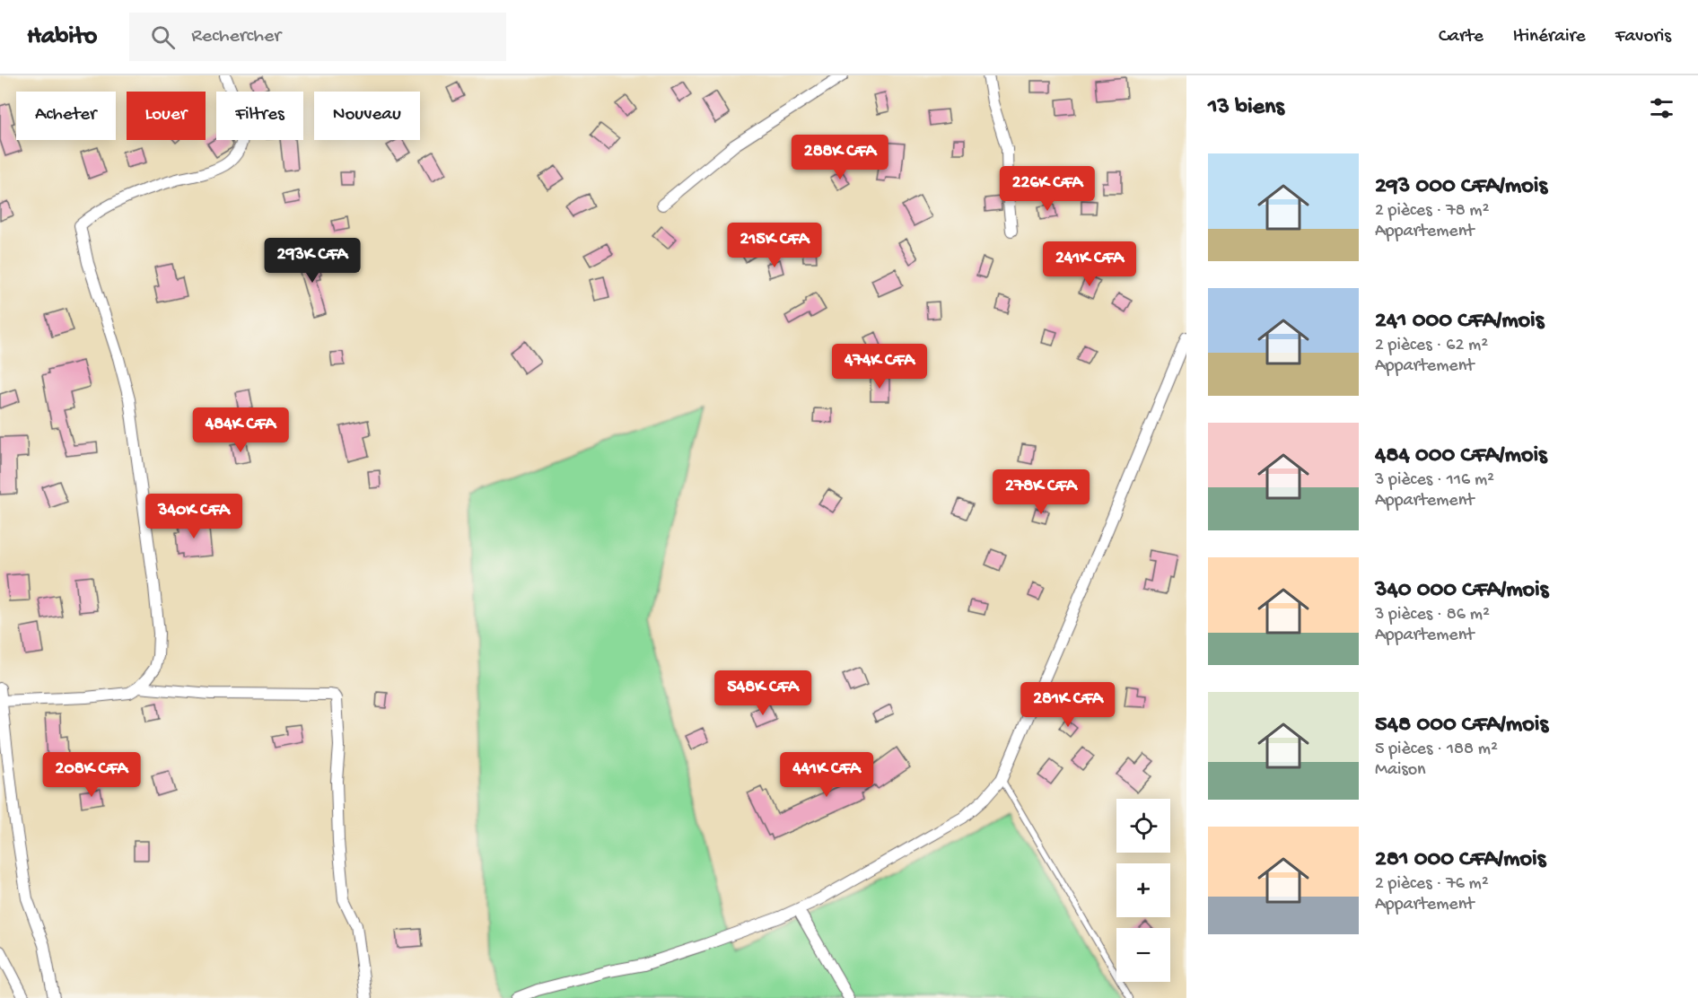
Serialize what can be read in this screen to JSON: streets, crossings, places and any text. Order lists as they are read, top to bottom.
{
  "page": {
    "header": "Habito",
    "search": "Rechercher",
    "nav": ["Carte", "Itinéraire", "Favoris"],
    "heading": "13 biens",
    "chip": [
      "Acheter",
      "Louer",
      "Filtres",
      "Nouveau"
    ],
    "price": [
      "288K CFA",
      "226K CFA",
      "215K CFA",
      "293K CFA",
      "241K CFA",
      "474K CFA",
      "484K CFA",
      "278K CFA",
      "340K CFA",
      "548K CFA",
      "281K CFA",
      "208K CFA",
      "441K CFA"
    ],
    "list": [
      {
        "name": "293 000 CFA/mois",
        "note": "2 pièces · 78 m² · Appartement"
      },
      {
        "name": "241 000 CFA/mois",
        "note": "2 pièces · 62 m² · Appartement"
      },
      {
        "name": "484 000 CFA/mois",
        "note": "3 pièces · 116 m² · Appartement"
      },
      {
        "name": "340 000 CFA/mois",
        "note": "3 pièces · 86 m² · Appartement"
      },
      {
        "name": "548 000 CFA/mois",
        "note": "5 pièces · 188 m² · Maison"
      },
      {
        "name": "281 000 CFA/mois",
        "note": "2 pièces · 76 m² · Appartement"
      }
    ],
    "map_buttons": ["+", "−"]
  }
}
